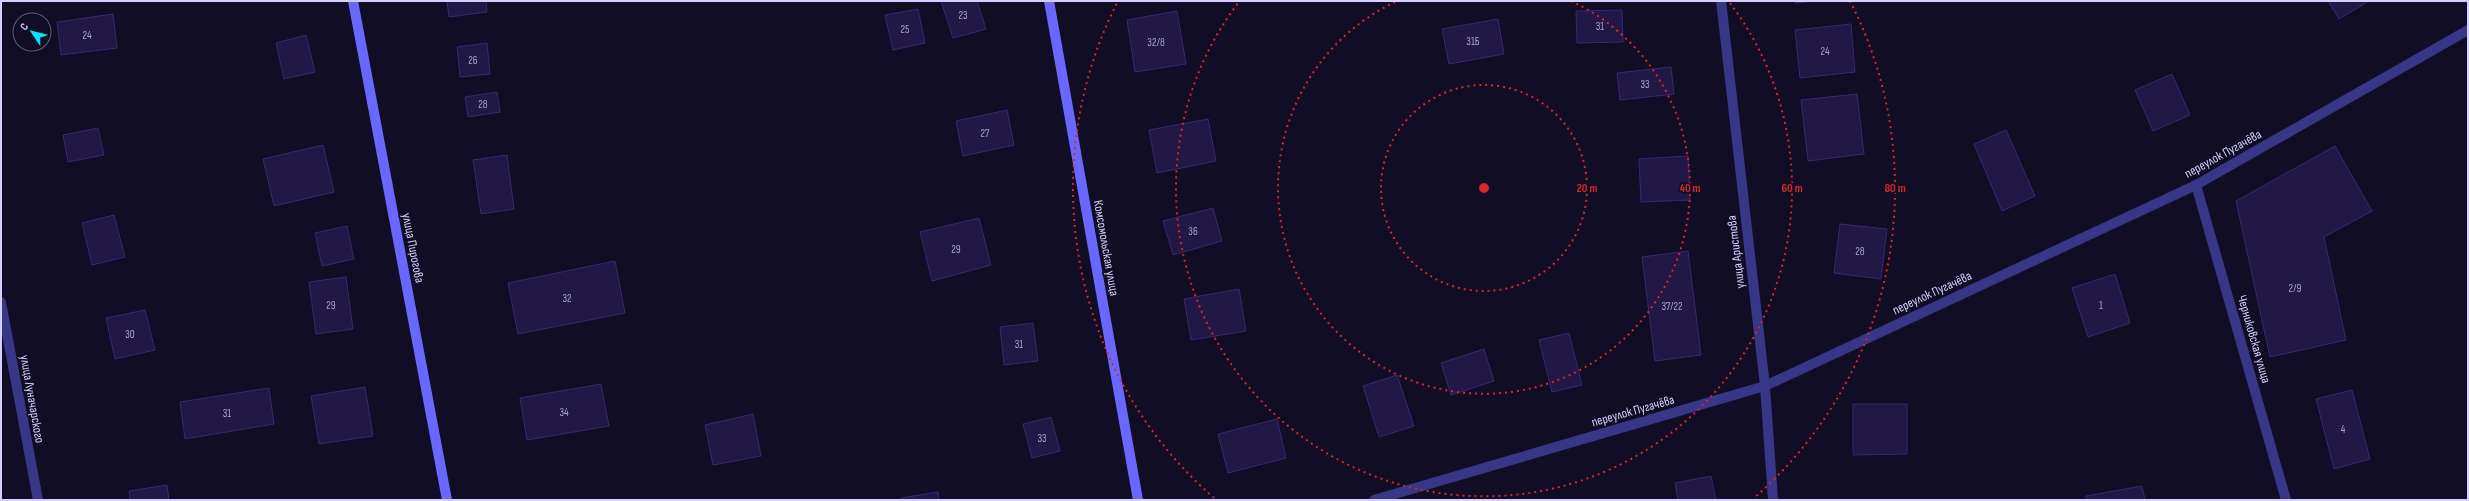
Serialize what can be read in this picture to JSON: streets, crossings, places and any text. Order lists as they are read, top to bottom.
{
  "streets": {
    "main road": ["улица Пирогова", "Комсомольская улица"],
    "street": [
      "переулок Пугачёва",
      "улица Аристова",
      "Черниковская улица",
      "улица Луначарского"
    ]
  },
  "crossings": [
    ["переулок Пугачёва", "улица Аристова"],
    ["переулок Пугачёва", "Черниковская улица"]
  ],
  "house_numbers": [
    "23",
    "31",
    "25",
    "24",
    "31Б",
    "32/8",
    "24",
    "26",
    "33",
    "28",
    "27",
    "36",
    "29",
    "28",
    "2/9",
    "32",
    "29",
    "1",
    "37/22",
    "30",
    "31",
    "34",
    "31",
    "4",
    "33"
  ],
  "north": "top left",
  "rings": [
    "20 m",
    "40 m",
    "60 m",
    "80 m"
  ]
}
